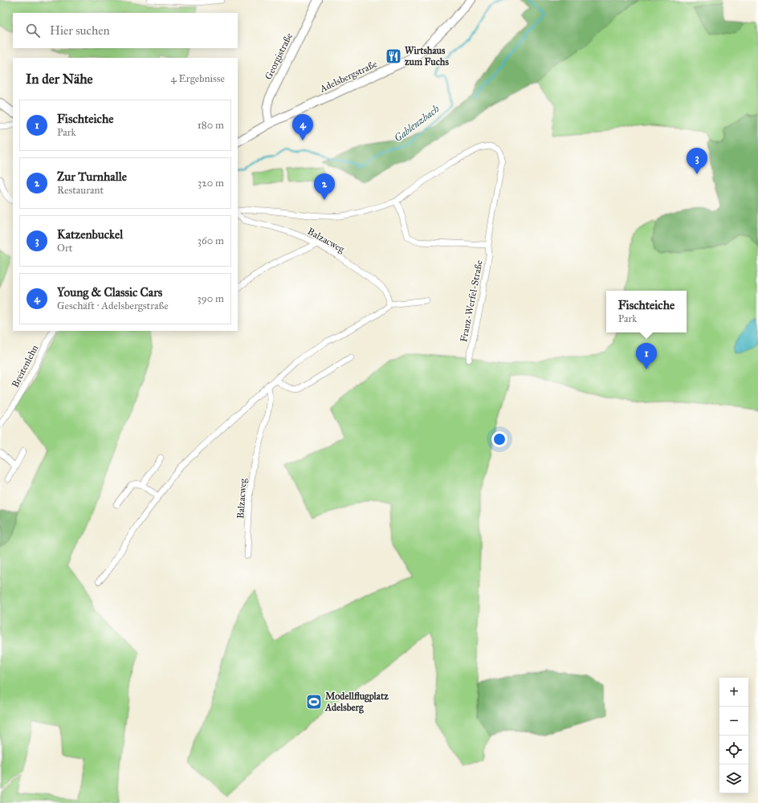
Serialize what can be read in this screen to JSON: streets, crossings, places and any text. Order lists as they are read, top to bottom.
{
  "streets": {
    "street": [
      "Georgistraße",
      "Adelsbergstraße",
      "Balzacweg",
      "Franz-Werfel-Straße",
      "Breitenlehn"
    ]
  },
  "crossings": [
    ["Georgistraße", "Adelsbergstraße"]
  ],
  "water": ["Gablenzbach"],
  "places": {
    "restaurant": ["Wirtshaus zum Fuchs"],
    "sports": ["Modellflugplatz Adelsberg"]
  },
  "page": {
    "search": "Hier suchen",
    "heading": ["In der Nähe", "4 Ergebnisse"],
    "list": [
      {
        "mark": "1",
        "name": "Fischteiche",
        "note": "Park",
        "value": "180 m"
      },
      {
        "mark": "2",
        "name": "Zur Turnhalle",
        "note": "Restaurant",
        "value": "320 m"
      },
      {
        "mark": "3",
        "name": "Katzenbuckel",
        "note": "Ort",
        "value": "360 m"
      },
      {
        "mark": "4",
        "name": "Young & Classic Cars",
        "note": "Geschäft · Adelsbergstraße",
        "value": "390 m"
      }
    ],
    "pins": [
      "4",
      "3",
      "2",
      "1"
    ],
    "popup": ["Fischteiche", "Park"],
    "map_buttons": ["+", "−"]
  }
}
